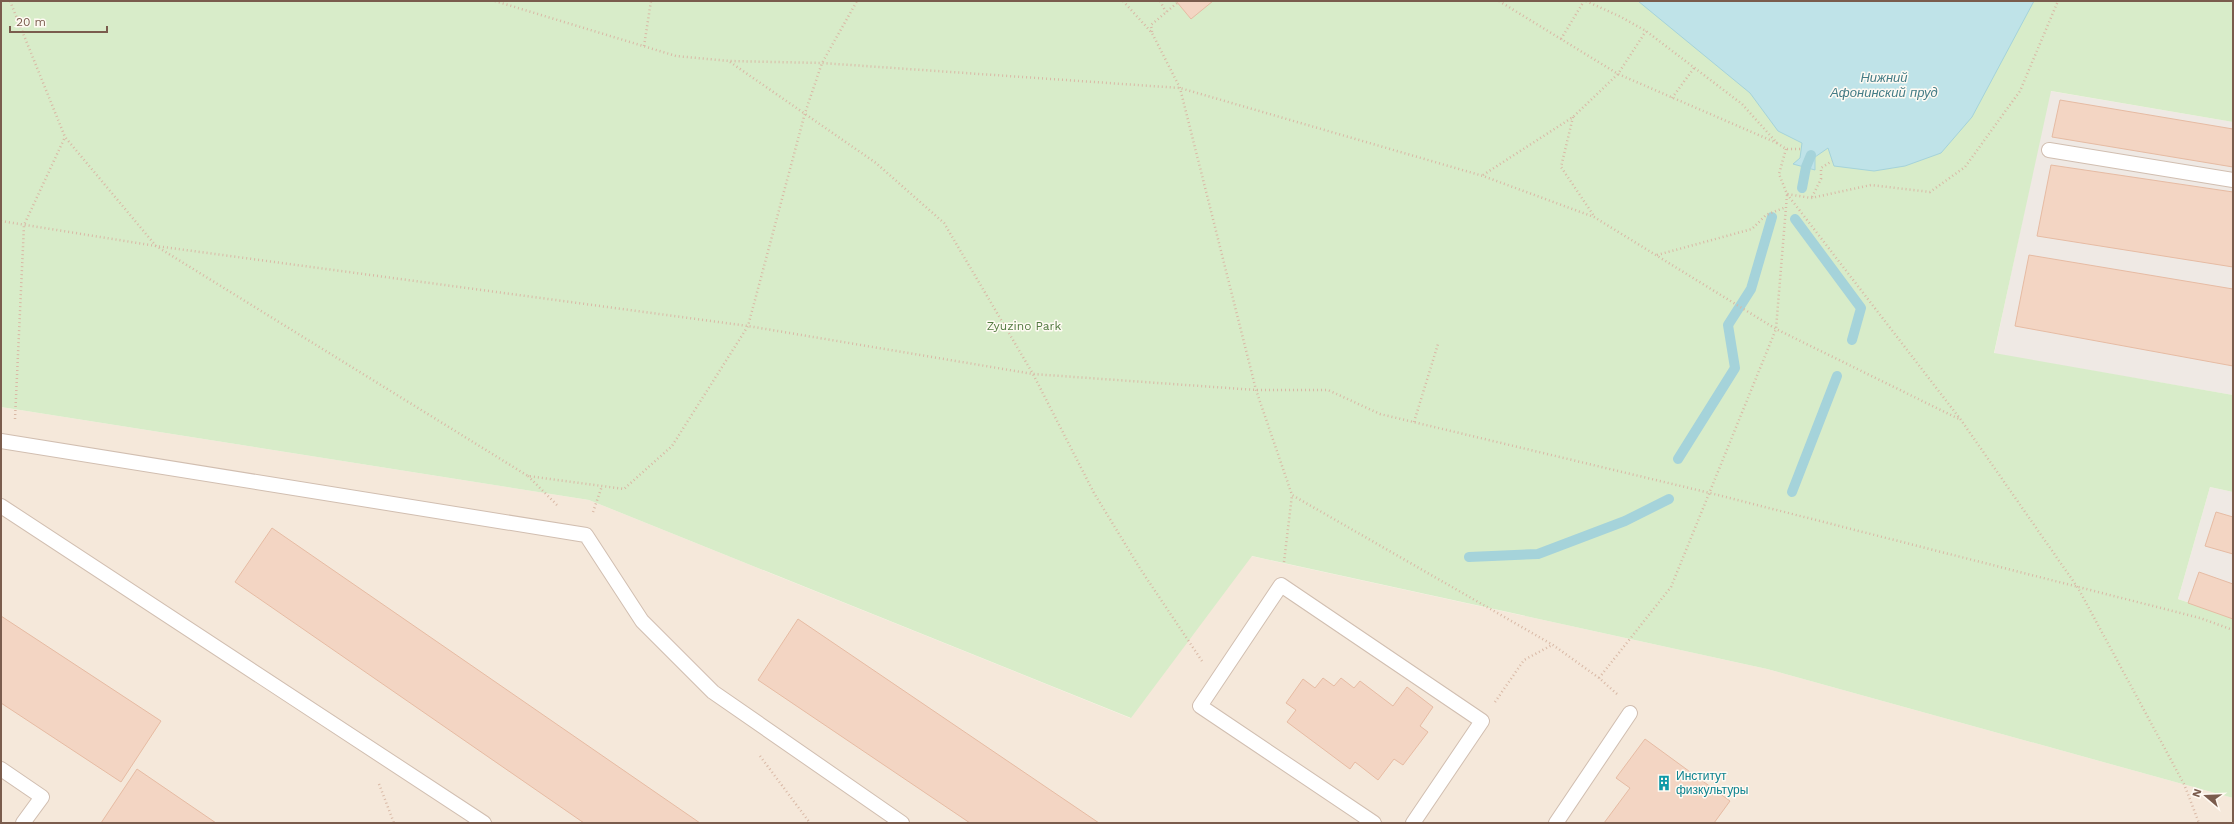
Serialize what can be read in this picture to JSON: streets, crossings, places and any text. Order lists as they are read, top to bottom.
{
  "water": ["Нижний Афонинский пруд"],
  "parks": ["Zyuzino Park"],
  "places": {
    "building": ["Институт физкультуры"]
  },
  "scale_bar": "20 m",
  "north": "left"
}
